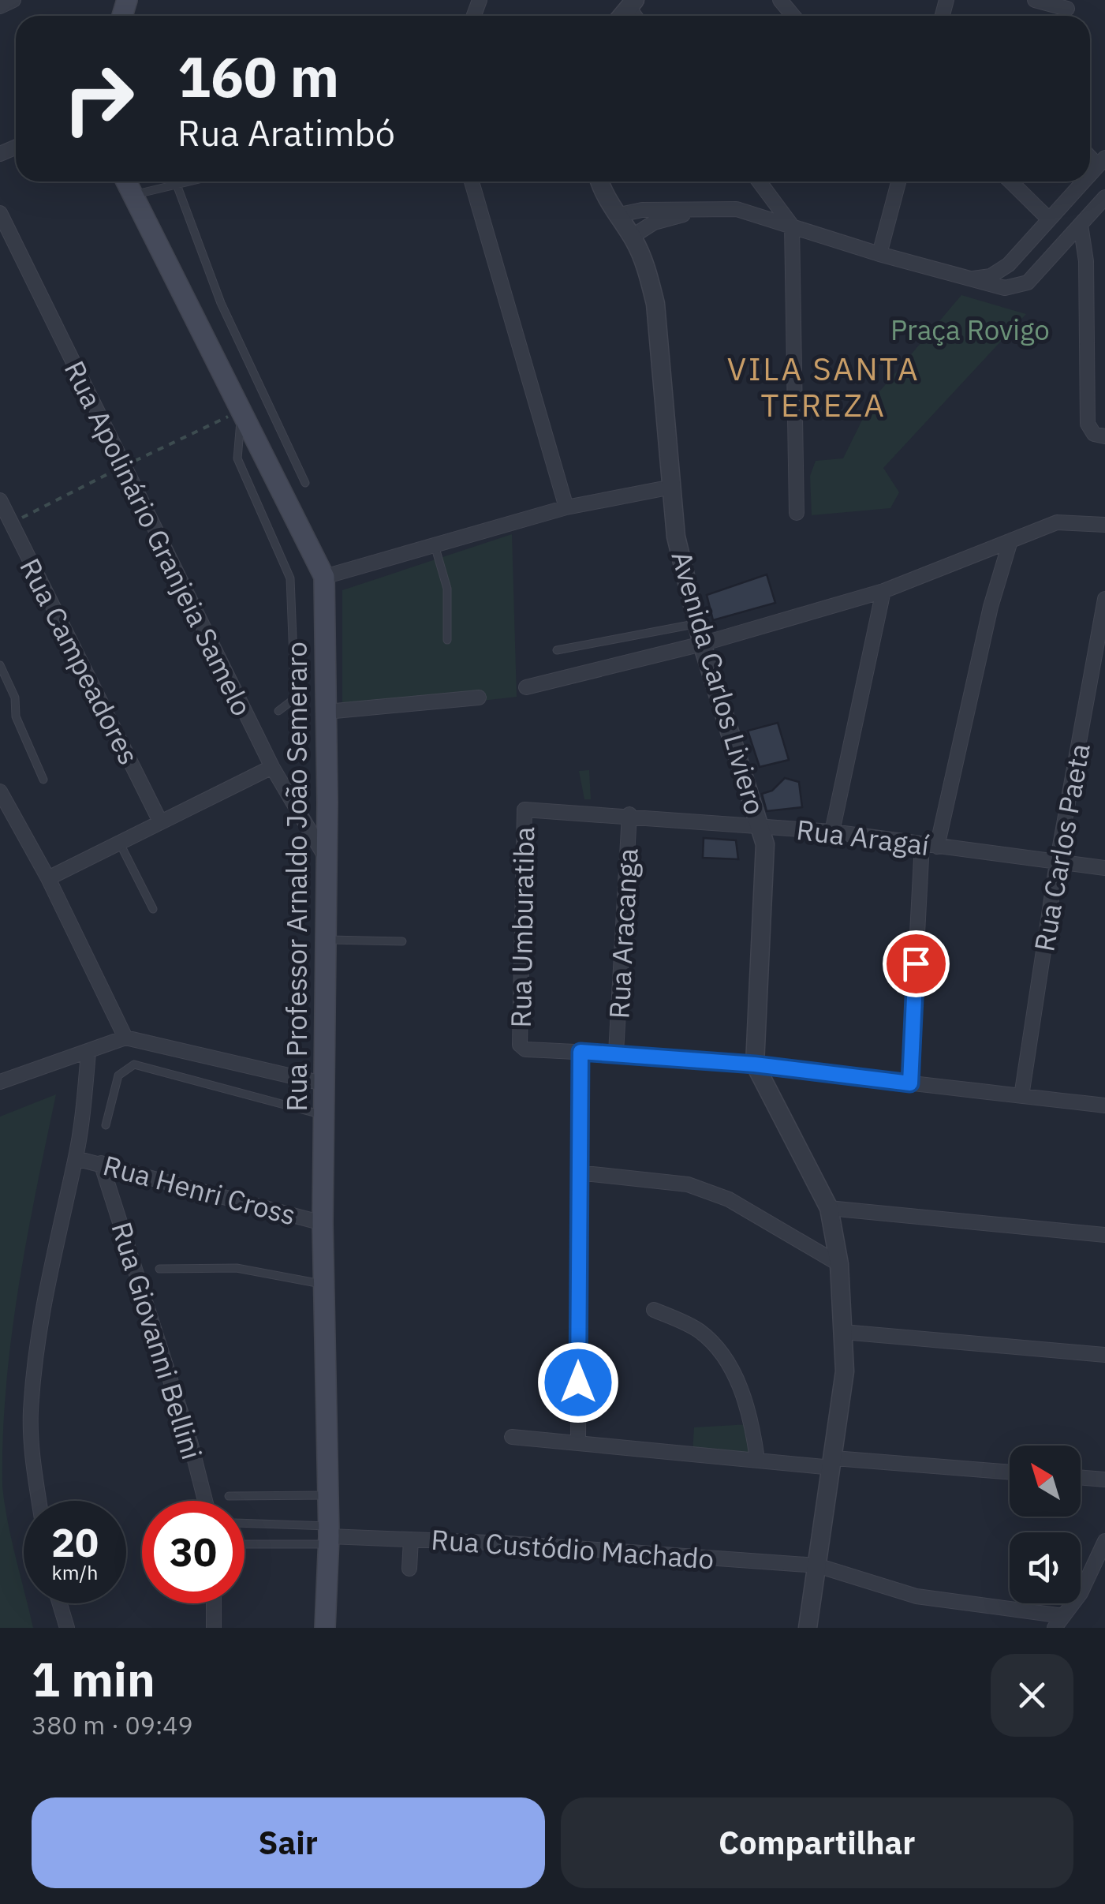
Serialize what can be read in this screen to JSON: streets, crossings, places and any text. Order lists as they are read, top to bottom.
{
  "streets": {
    "main road": ["Rua Professor Arnaldo João Semeraro"],
    "street": [
      "Rua Apolinário Granjeia Samelo",
      "Rua Campeadores",
      "Avenida Carlos Liviero",
      "Rua Aragaí",
      "Rua Carlos Paeta",
      "Rua Umburatiba",
      "Rua Aracanga",
      "Rua Henri Cross",
      "Rua Giovanni Bellini",
      "Rua Custódio Machado"
    ]
  },
  "crossings": [
    ["Rua Apolinário Granjeia Samelo", "Rua Professor Arnaldo João Semeraro"],
    ["Avenida Carlos Liviero", "Rua Aragaí"],
    ["Rua Aragaí", "Rua Carlos Paeta"],
    ["Rua Aragaí", "Rua Umburatiba"],
    ["Rua Aragaí", "Rua Aracanga"],
    ["Rua Professor Arnaldo João Semeraro", "Rua Henri Cross"],
    ["Rua Professor Arnaldo João Semeraro", "Rua Custódio Machado"],
    ["Rua Henri Cross", "Rua Giovanni Bellini"]
  ],
  "districts": ["VILA SANTA TEREZA"],
  "parks": ["Praça Rovigo"],
  "north": "top left",
  "page": {
    "turn": ["160 m", "Rua Aratimbó"],
    "speed": "20 km/h",
    "limit": "30",
    "heading": ["1 min", "380 m · 09:49"],
    "buttons": ["Sair", "Compartilhar"]
  }
}
